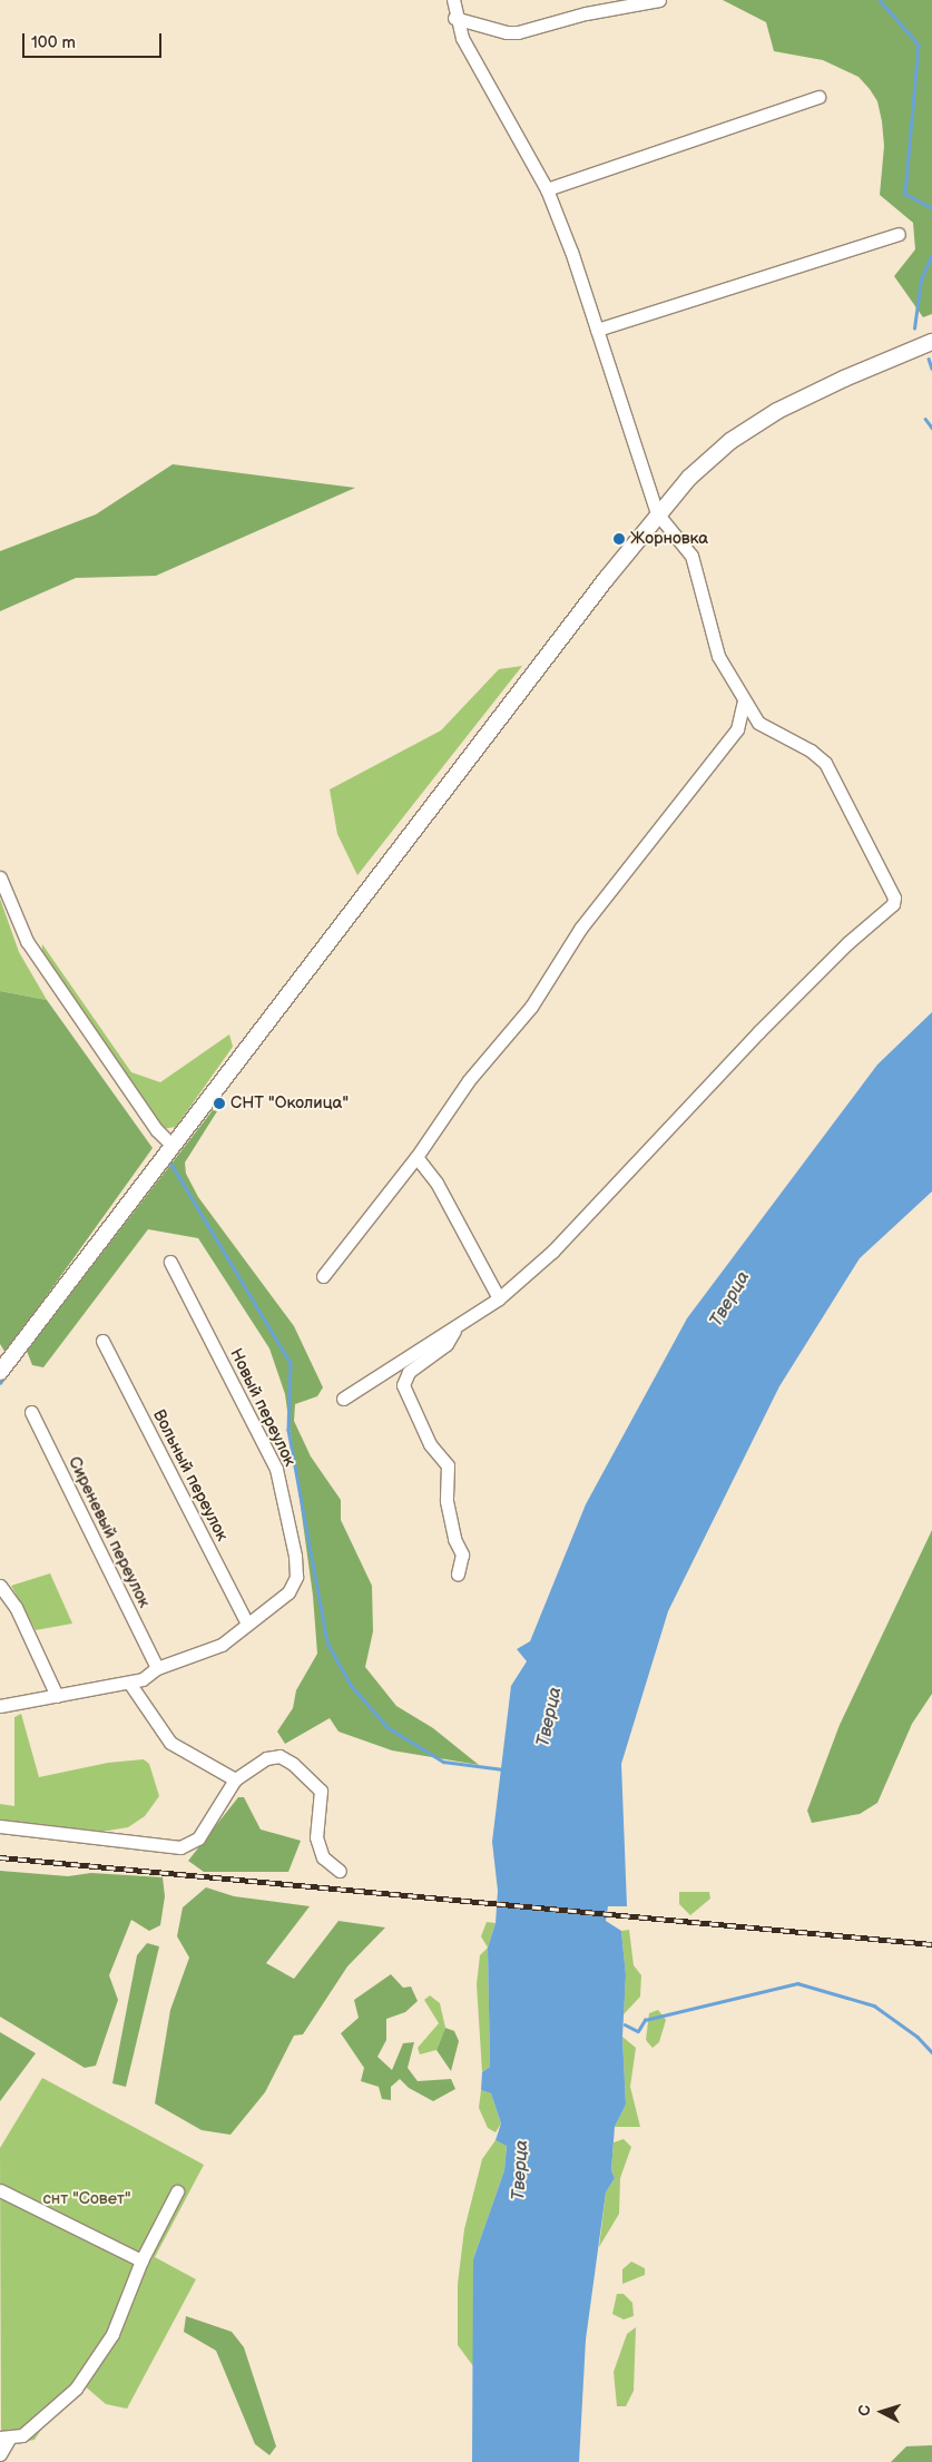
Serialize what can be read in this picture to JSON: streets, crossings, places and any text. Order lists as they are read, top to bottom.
{
  "streets": {
    "street": ["Новый переулок", "Вольный переулок", "Сиреневый переулок"]
  },
  "crossings": [
    ["Новый переулок", "Вольный переулок"]
  ],
  "water": ["Тверца"],
  "parks": ["снт \"Совет\""],
  "places": ["Жорновка", "СНТ \"Околица\""],
  "scale_bar": "100 m",
  "north": "left"
}
